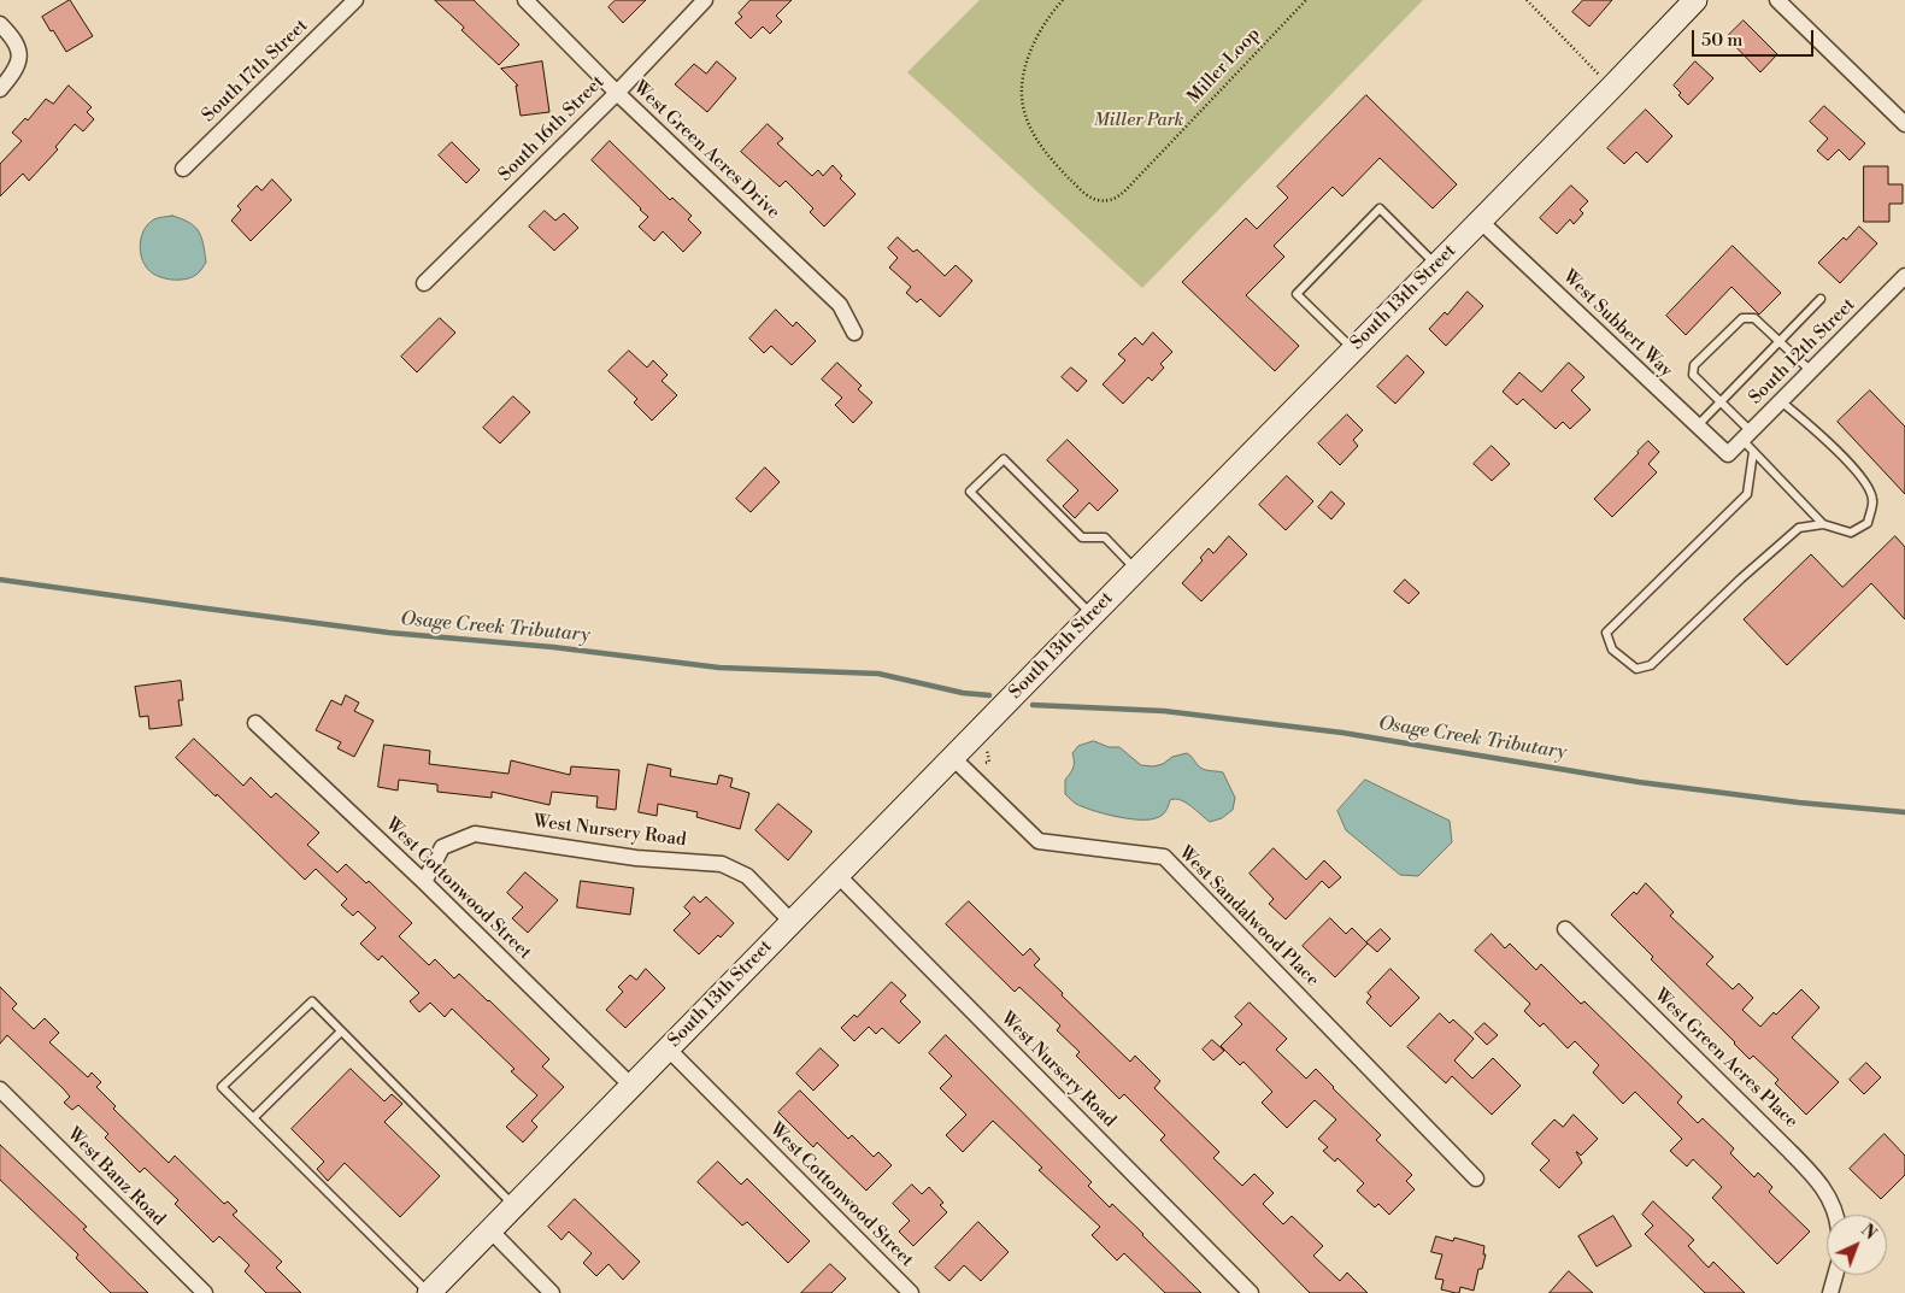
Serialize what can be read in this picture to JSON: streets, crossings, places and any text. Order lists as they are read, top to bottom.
{
  "streets": {
    "street": [
      "South 17th Street",
      "South 16th Street",
      "West Green Acres Drive",
      "South 13th Street",
      "West Subbert Way",
      "South 12th Street",
      "West Nursery Road",
      "West Cottonwood Street",
      "West Sandalwood Place",
      "West Green Acres Place",
      "West Banz Road"
    ],
    "path": ["Miller Loop"]
  },
  "crossings": [
    ["South 16th Street", "West Green Acres Drive"],
    ["South 13th Street", "West Subbert Way"],
    ["South 13th Street", "West Nursery Road"],
    ["South 13th Street", "West Cottonwood Street"],
    ["South 13th Street", "West Sandalwood Place"],
    ["West Subbert Way", "South 12th Street"],
    ["West Nursery Road", "West Cottonwood Street"]
  ],
  "water": ["Osage Creek Tributary"],
  "parks": ["Miller Park"],
  "scale_bar": "50 m",
  "north": "top right"
}
